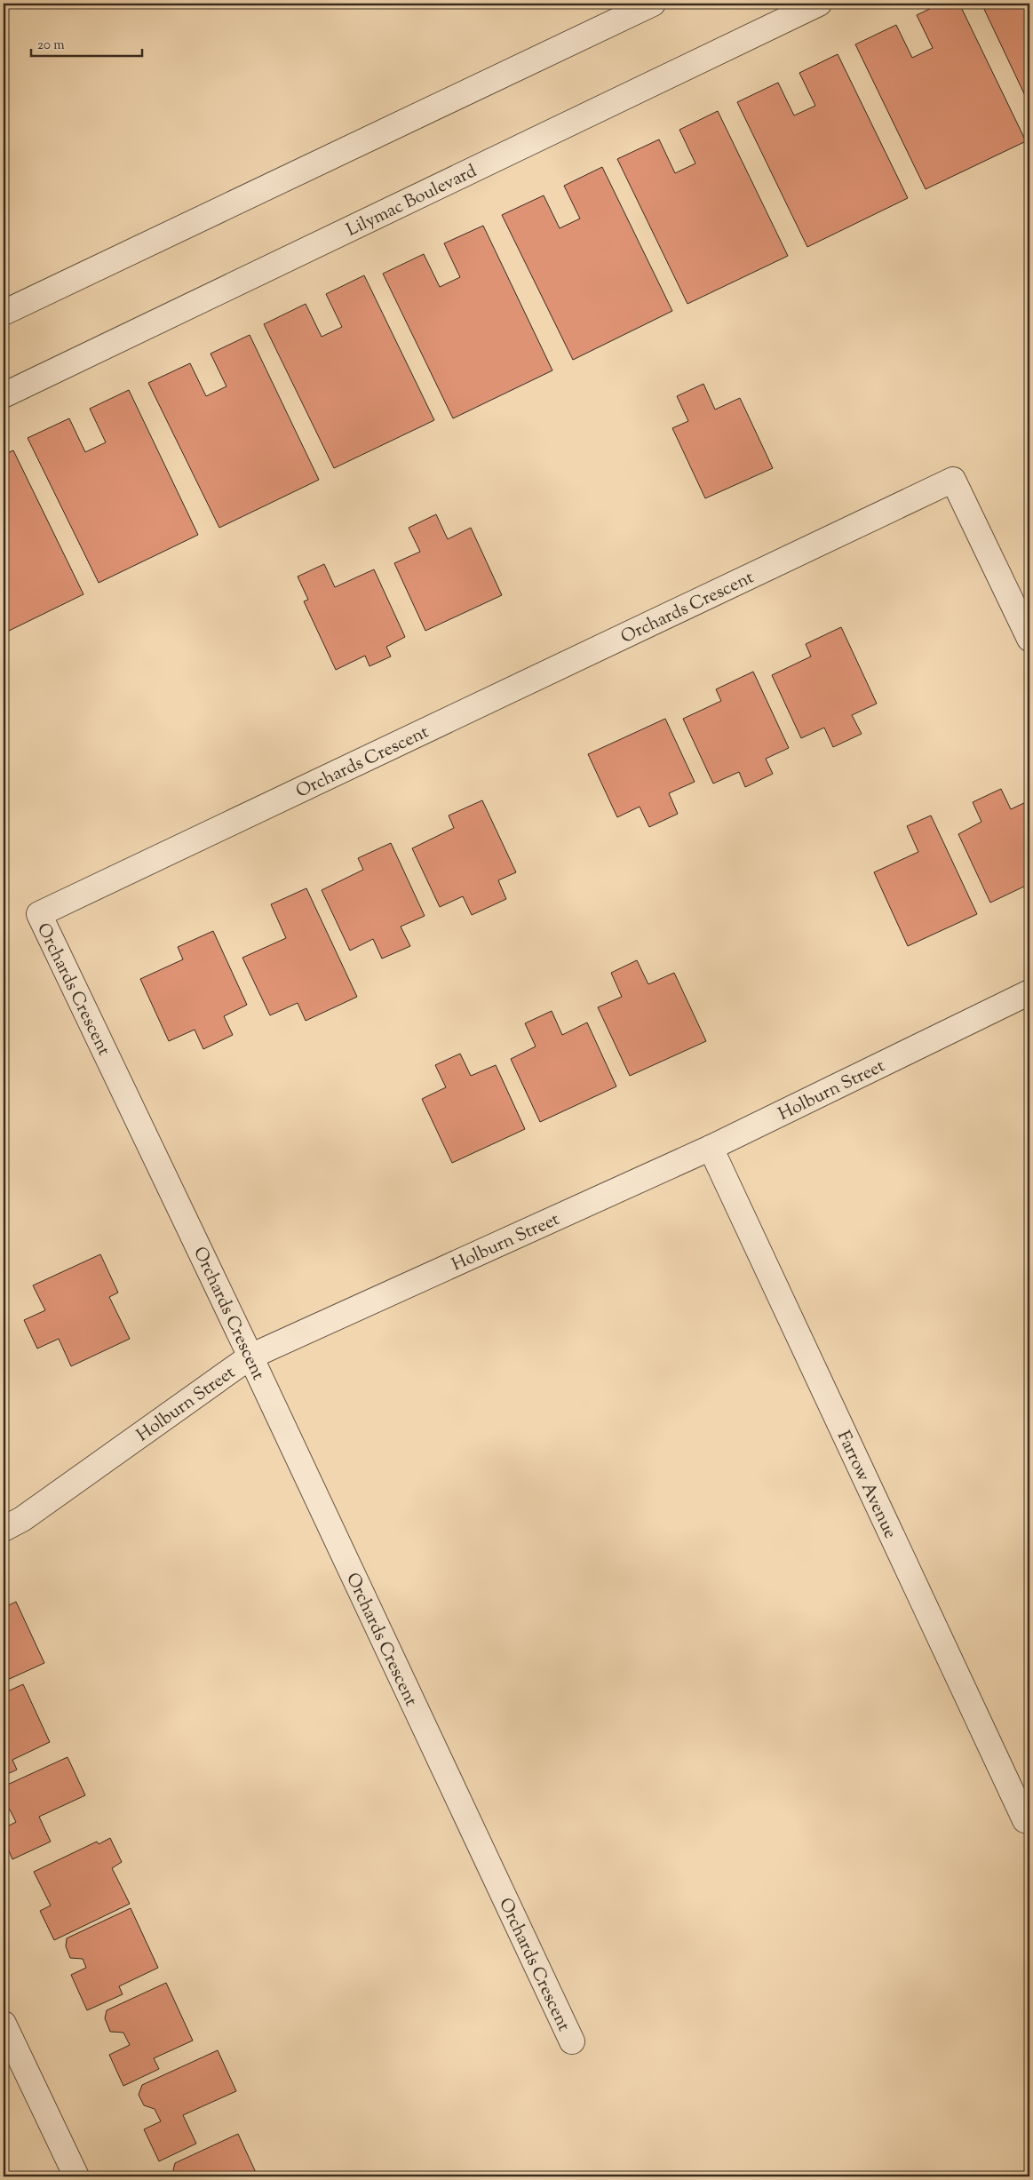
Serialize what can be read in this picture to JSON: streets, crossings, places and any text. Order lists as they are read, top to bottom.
{
  "streets": {
    "street": [
      "Lilymac Boulevard",
      "Orchards Crescent",
      "Holburn Street",
      "Farrow Avenue"
    ]
  },
  "crossings": [
    ["Orchards Crescent", "Holburn Street"],
    ["Holburn Street", "Farrow Avenue"]
  ],
  "scale_bar": "20 m"
}
